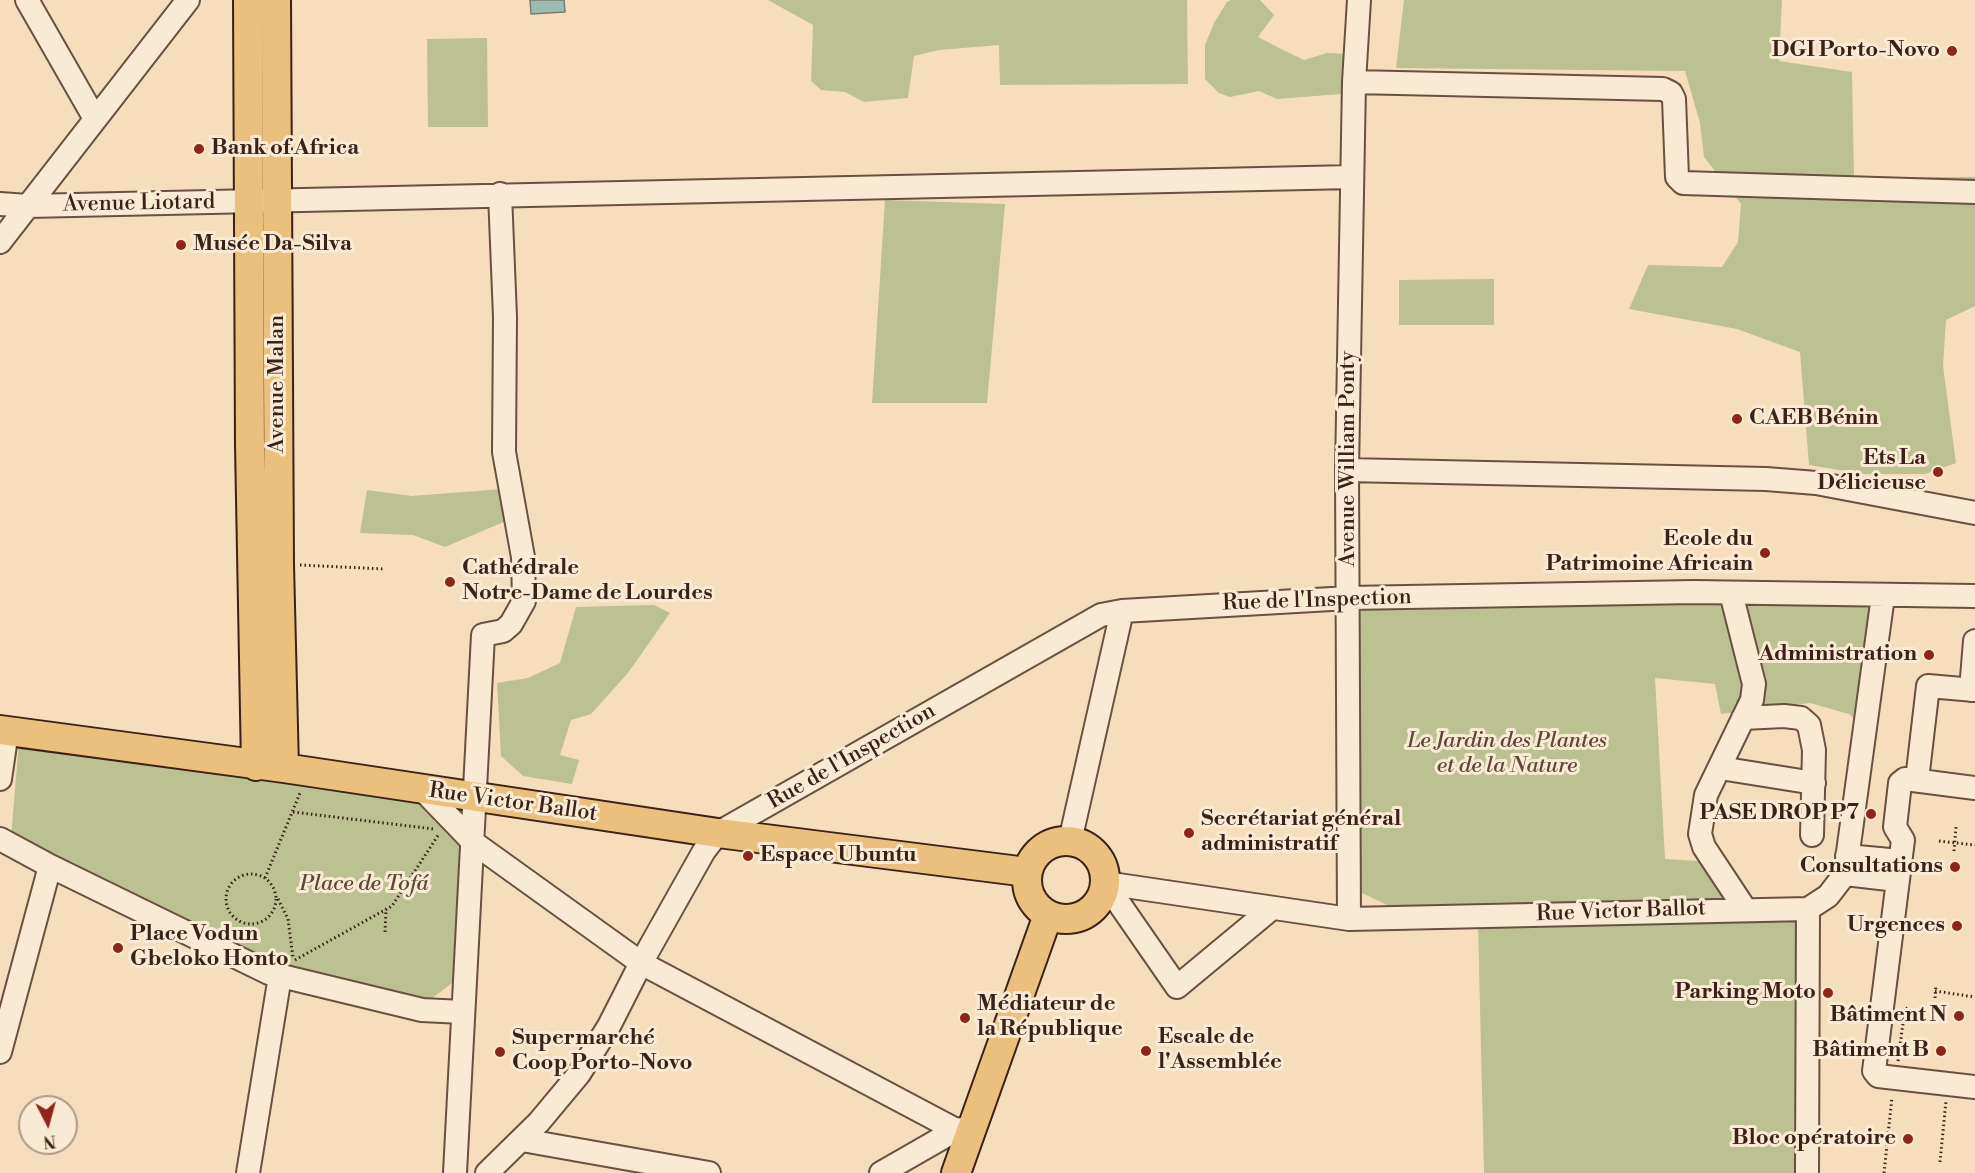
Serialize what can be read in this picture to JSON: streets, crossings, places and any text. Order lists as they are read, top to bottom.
{
  "streets": {
    "main road": ["Avenue Malan", "Rue Victor Ballot"],
    "street": ["Avenue Liotard", "Avenue William Ponty", "Rue de l'Inspection"]
  },
  "crossings": [
    ["Avenue Liotard", "Avenue Malan"],
    ["Avenue Liotard", "Avenue William Ponty"],
    ["Avenue Malan", "Rue Victor Ballot"],
    ["Avenue William Ponty", "Rue de l'Inspection"],
    ["Avenue William Ponty", "Rue Victor Ballot"],
    ["Rue de l'Inspection", "Rue Victor Ballot"]
  ],
  "parks": ["Le Jardin des Plantes et de la Nature", "Place de Tofá"],
  "places": [
    "DGI Porto-Novo",
    "Bank of Africa",
    "Musée Da-Silva",
    "CAEB Bénin",
    "Ets La Délicieuse",
    "Ecole du Patrimoine Africain",
    "Cathédrale Notre-Dame de Lourdes",
    "Administration",
    "PASE DROP P7",
    "Secrétariat général administratif",
    "Espace Ubuntu",
    "Consultations",
    "Urgences",
    "Place Vodun Gbeloko Honto",
    "Parking Moto",
    "Bâtiment N",
    "Médiateur de la République",
    "Escale de l'Assemblée",
    "Bâtiment B",
    "Supermarché Coop Porto-Novo",
    "Bloc opératoire"
  ],
  "north": "bottom"
}
